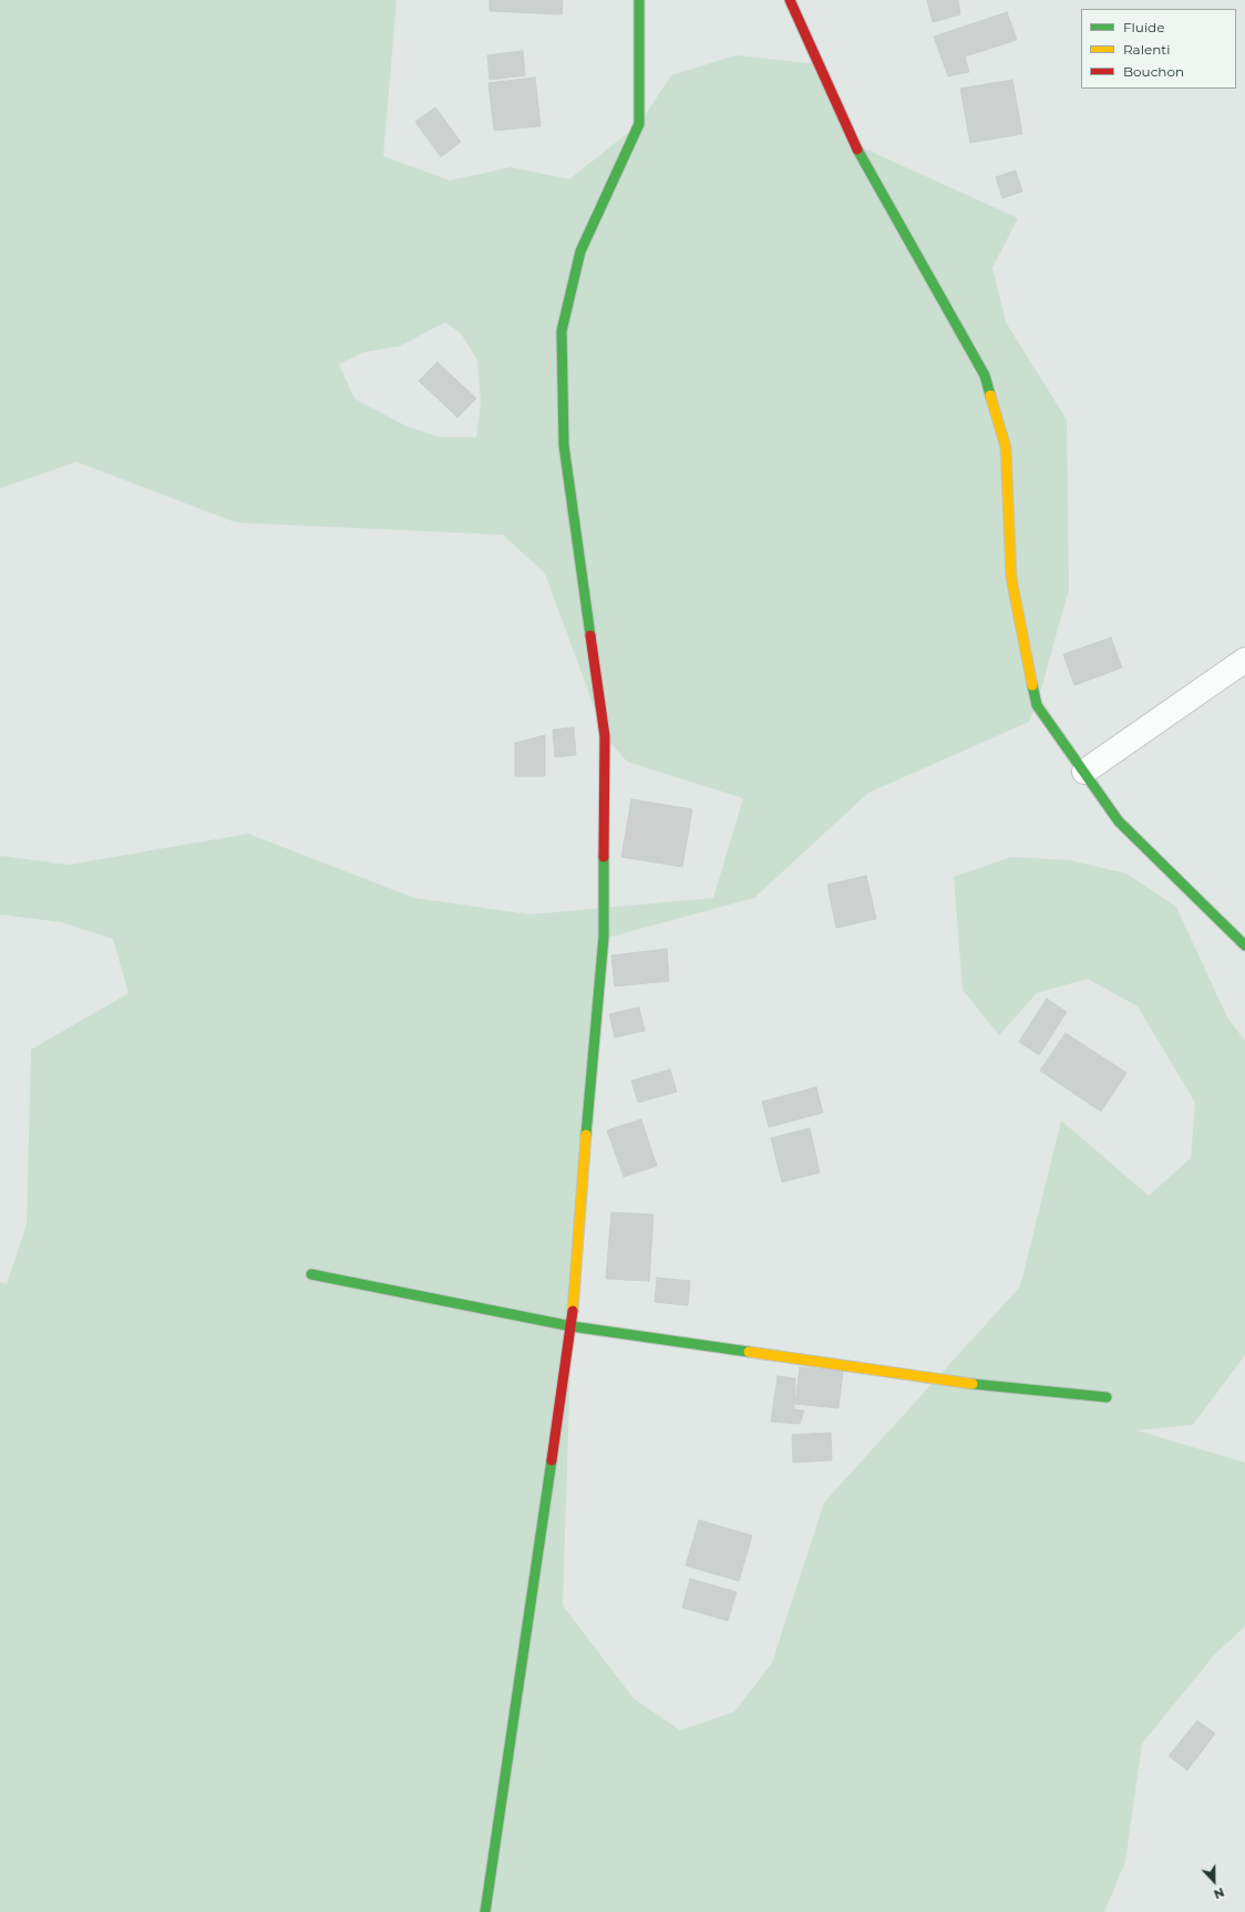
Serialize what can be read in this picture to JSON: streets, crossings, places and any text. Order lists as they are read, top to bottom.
{
  "legend": ["Fluide", "Ralenti", "Bouchon"],
  "north": "bottom"
}
